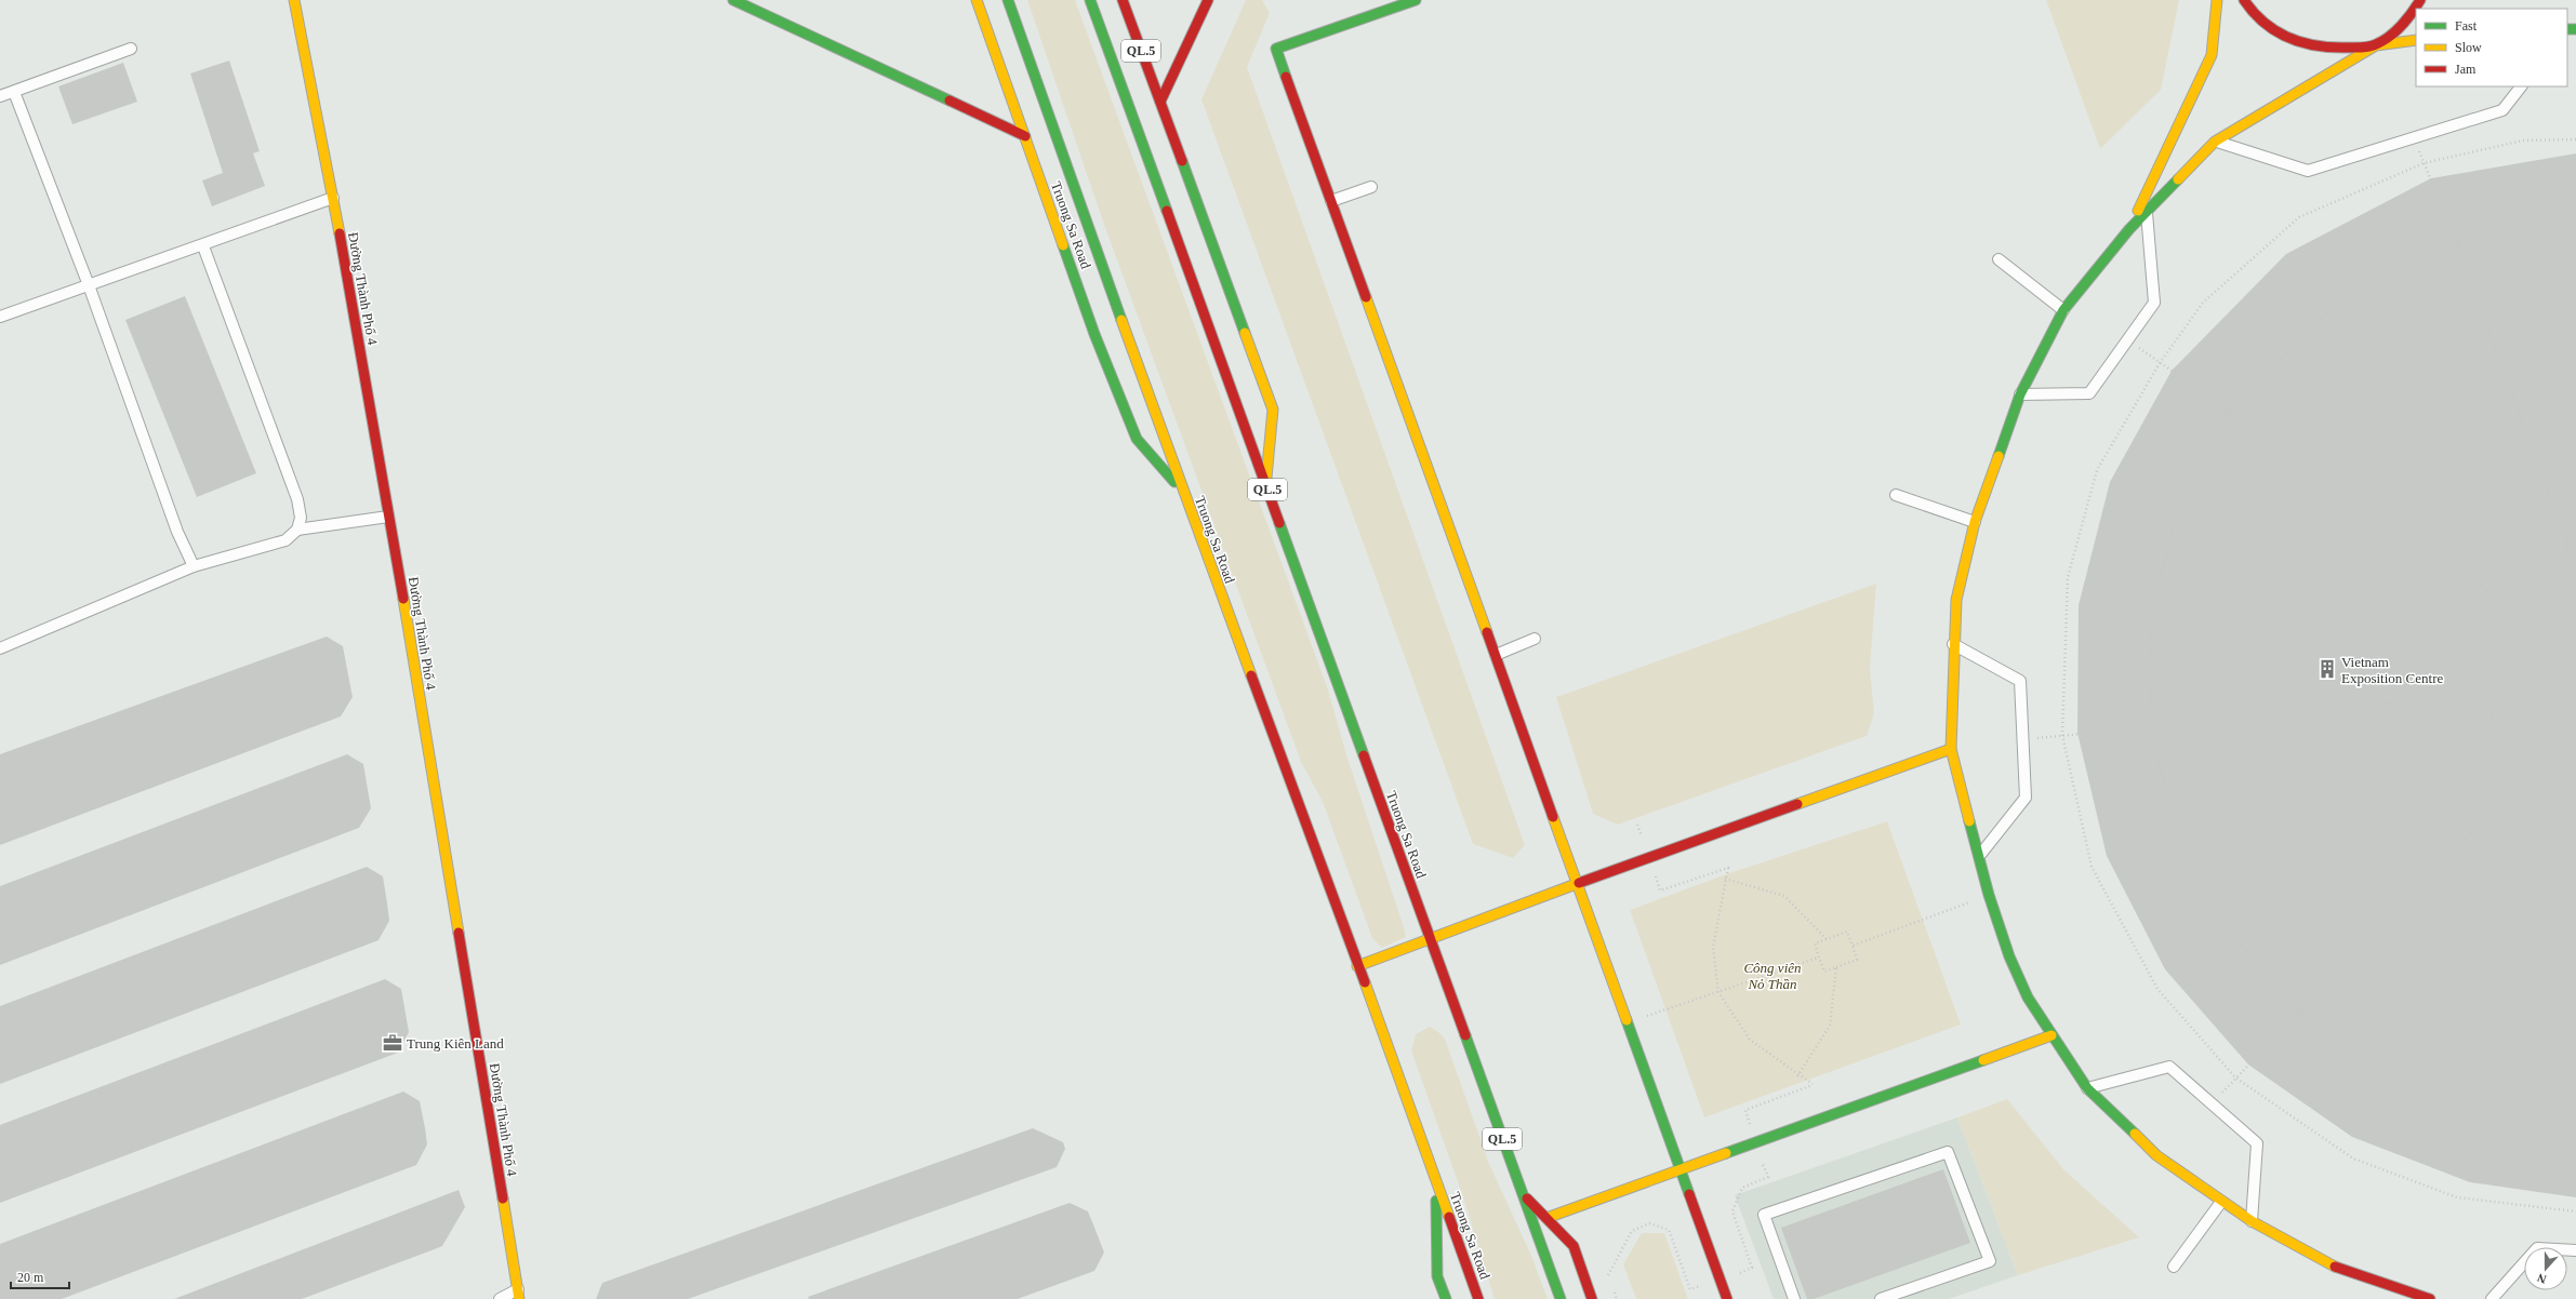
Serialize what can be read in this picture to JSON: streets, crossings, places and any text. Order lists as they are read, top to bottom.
{
  "streets": {
    "main road": ["QL.5", "Truong Sa Road", "Đường Thành Phố 4"]
  },
  "parks": ["Công viên Nỏ Thần"],
  "places": {
    "building": ["Vietnam Exposition Centre"],
    "office": ["Trung Kiên Land"]
  },
  "legend": ["Fast", "Slow", "Jam"],
  "scale_bar": "20 m",
  "north": "bottom"
}
